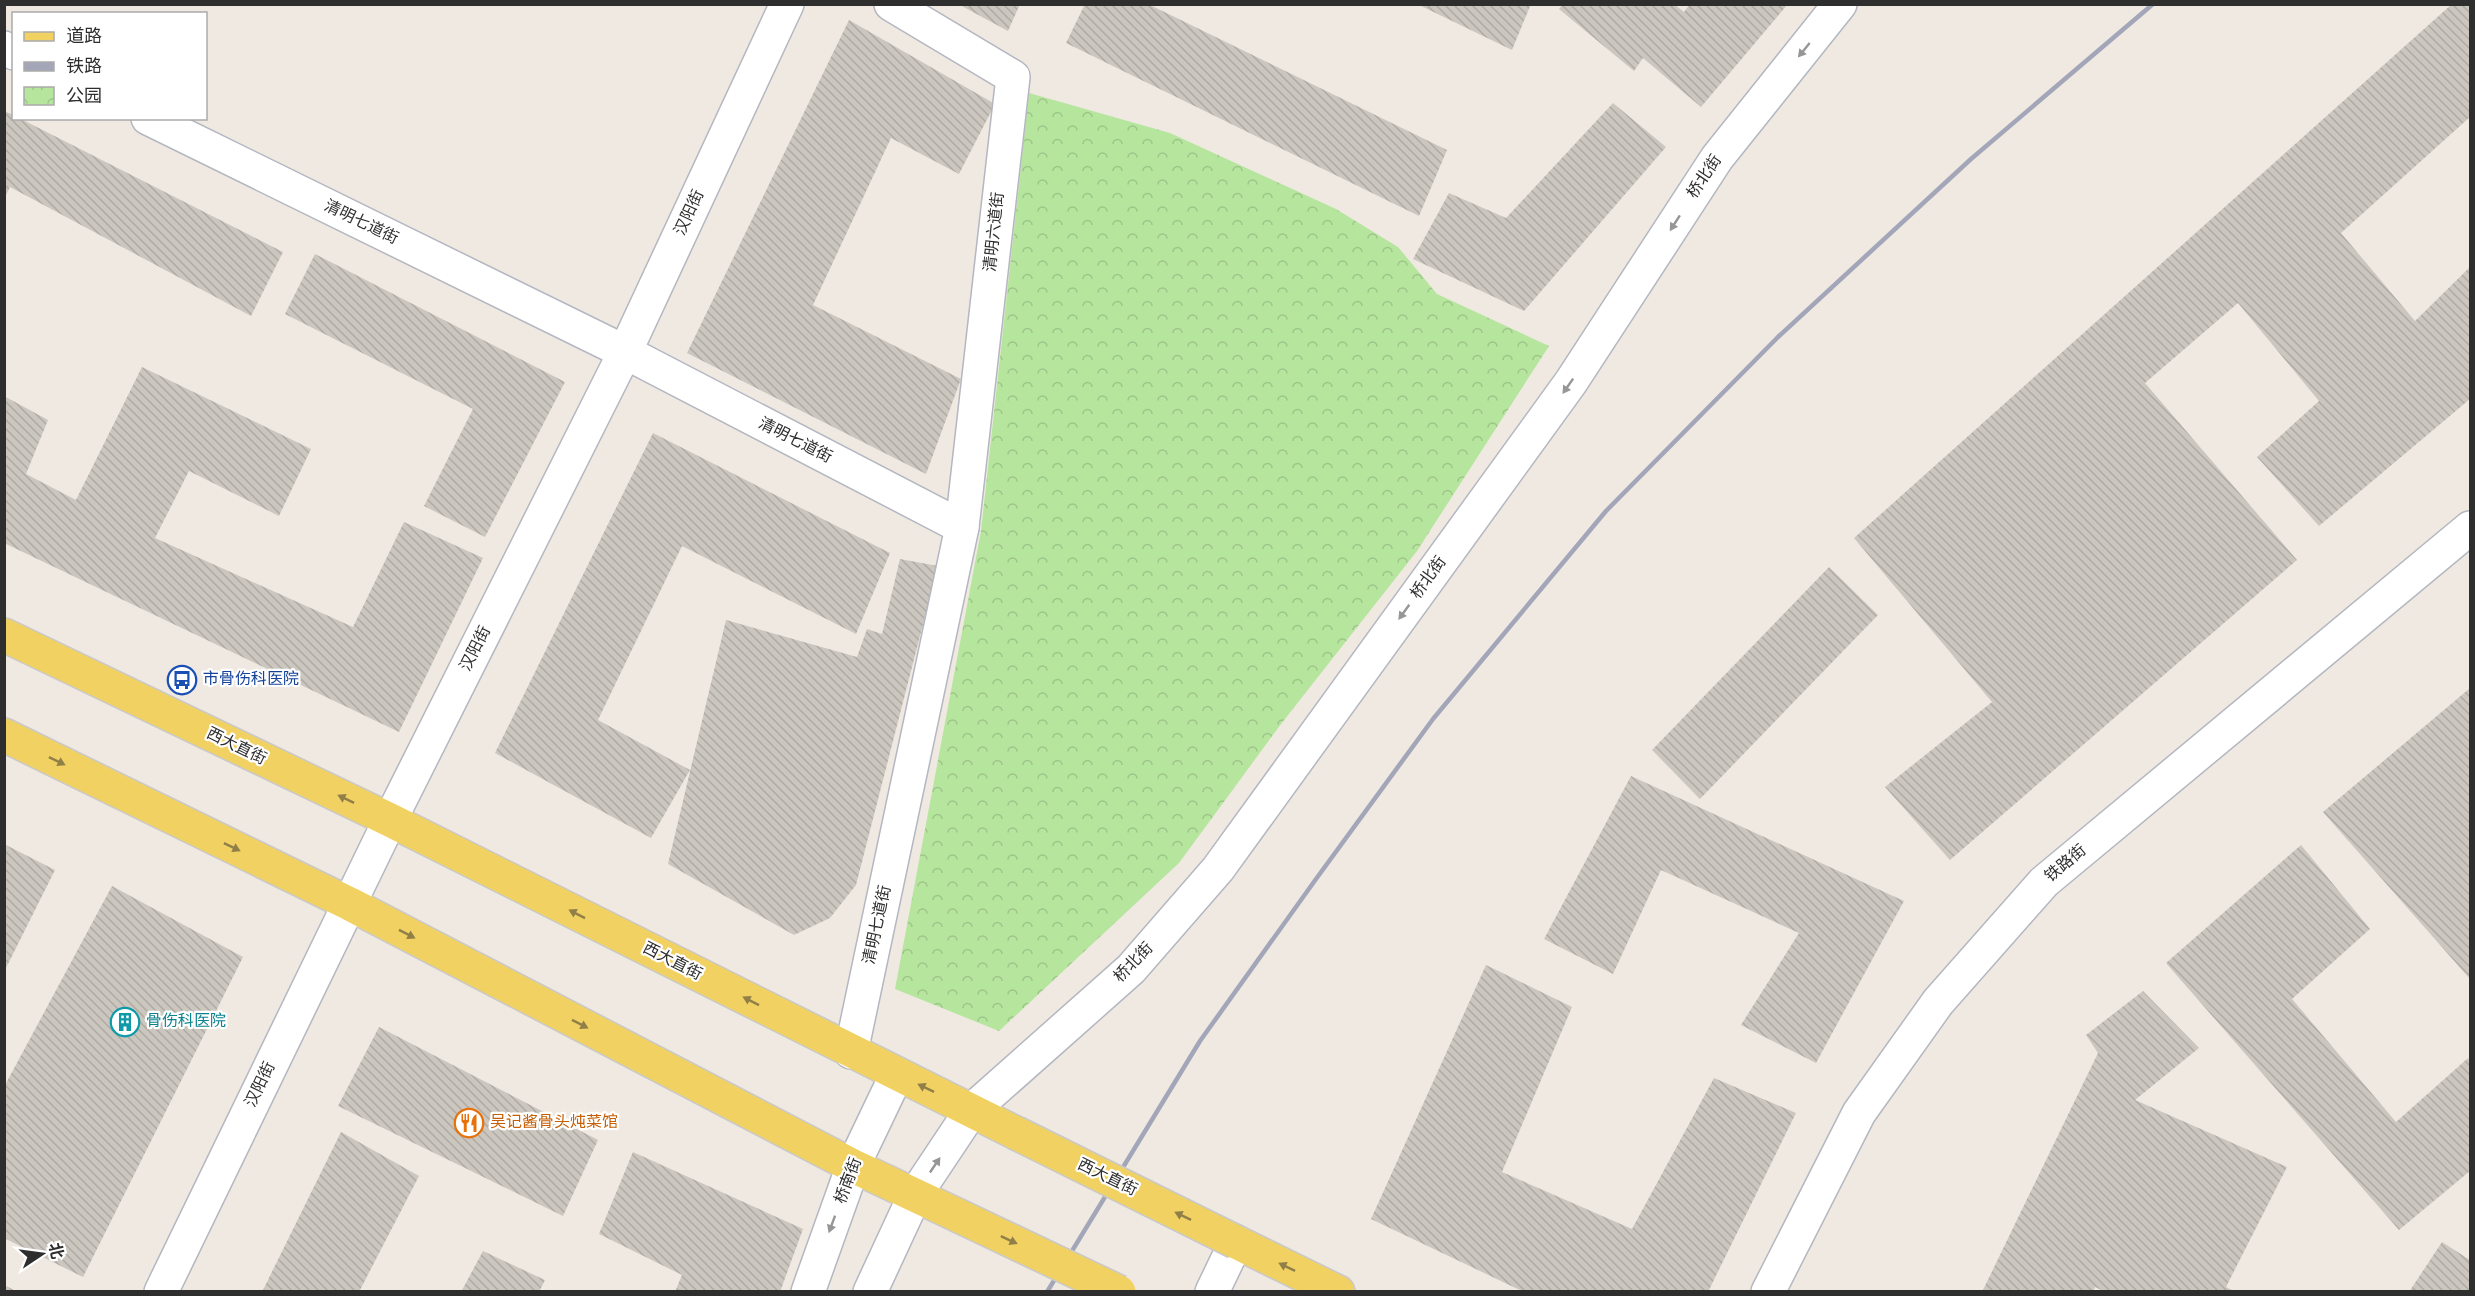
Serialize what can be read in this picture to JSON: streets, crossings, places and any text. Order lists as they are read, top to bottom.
{
  "streets": {
    "main road": ["西大直街"],
    "street": [
      "桥北街",
      "汉阳街",
      "清明七道街",
      "清明六道街",
      "铁路街",
      "桥南街"
    ]
  },
  "crossings": [
    ["桥北街", "西大直街"],
    ["汉阳街", "清明七道街"],
    ["汉阳街", "西大直街"],
    ["清明七道街", "清明六道街"],
    ["清明七道街", "西大直街"],
    ["西大直街", "桥南街"]
  ],
  "one_way": ["桥北街"],
  "places": {
    "bus stop": ["市骨伤科医院"],
    "building": ["骨伤科医院"],
    "restaurant": ["吴记酱骨头炖菜馆"]
  },
  "legend": ["道路", "铁路", "公园"],
  "north": "right"
}
